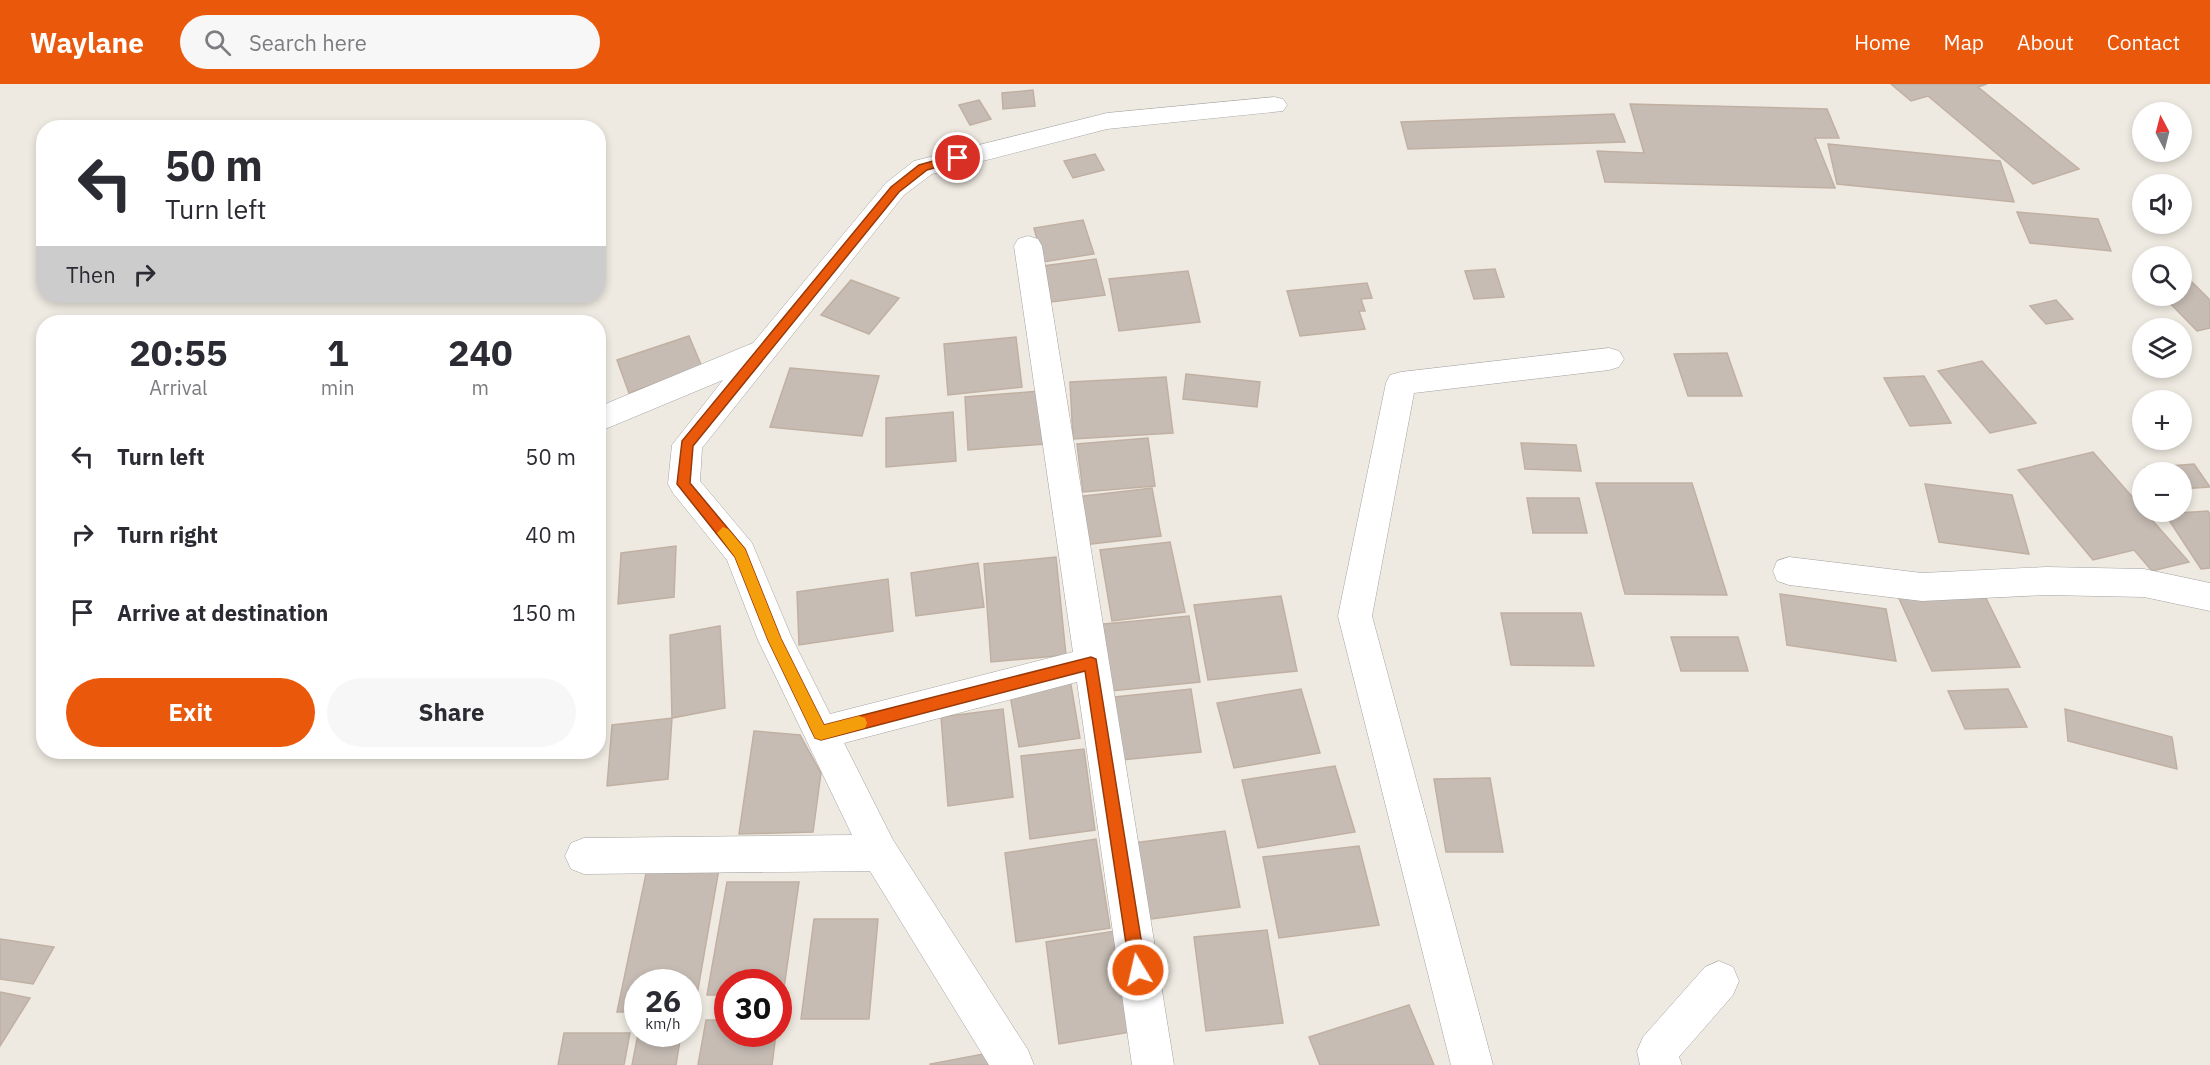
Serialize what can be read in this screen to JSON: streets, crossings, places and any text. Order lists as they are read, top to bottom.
{
  "north": "top",
  "page": {
    "header": "Waylane",
    "search": "Search here",
    "nav": [
      "Home",
      "Map",
      "About",
      "Contact"
    ],
    "map_buttons": ["+", "−"],
    "turn": ["50 m", "Turn left"],
    "then": "Then",
    "eta": [
      "20:55",
      "Arrival",
      "1",
      "min",
      "240",
      "m"
    ],
    "list": [
      {
        "name": "Turn left",
        "value": "50 m"
      },
      {
        "name": "Turn right",
        "value": "40 m"
      },
      {
        "name": "Arrive at destination",
        "value": "150 m"
      }
    ],
    "buttons": ["Exit", "Share"],
    "speed": "26 km/h",
    "limit": "30"
  }
}
